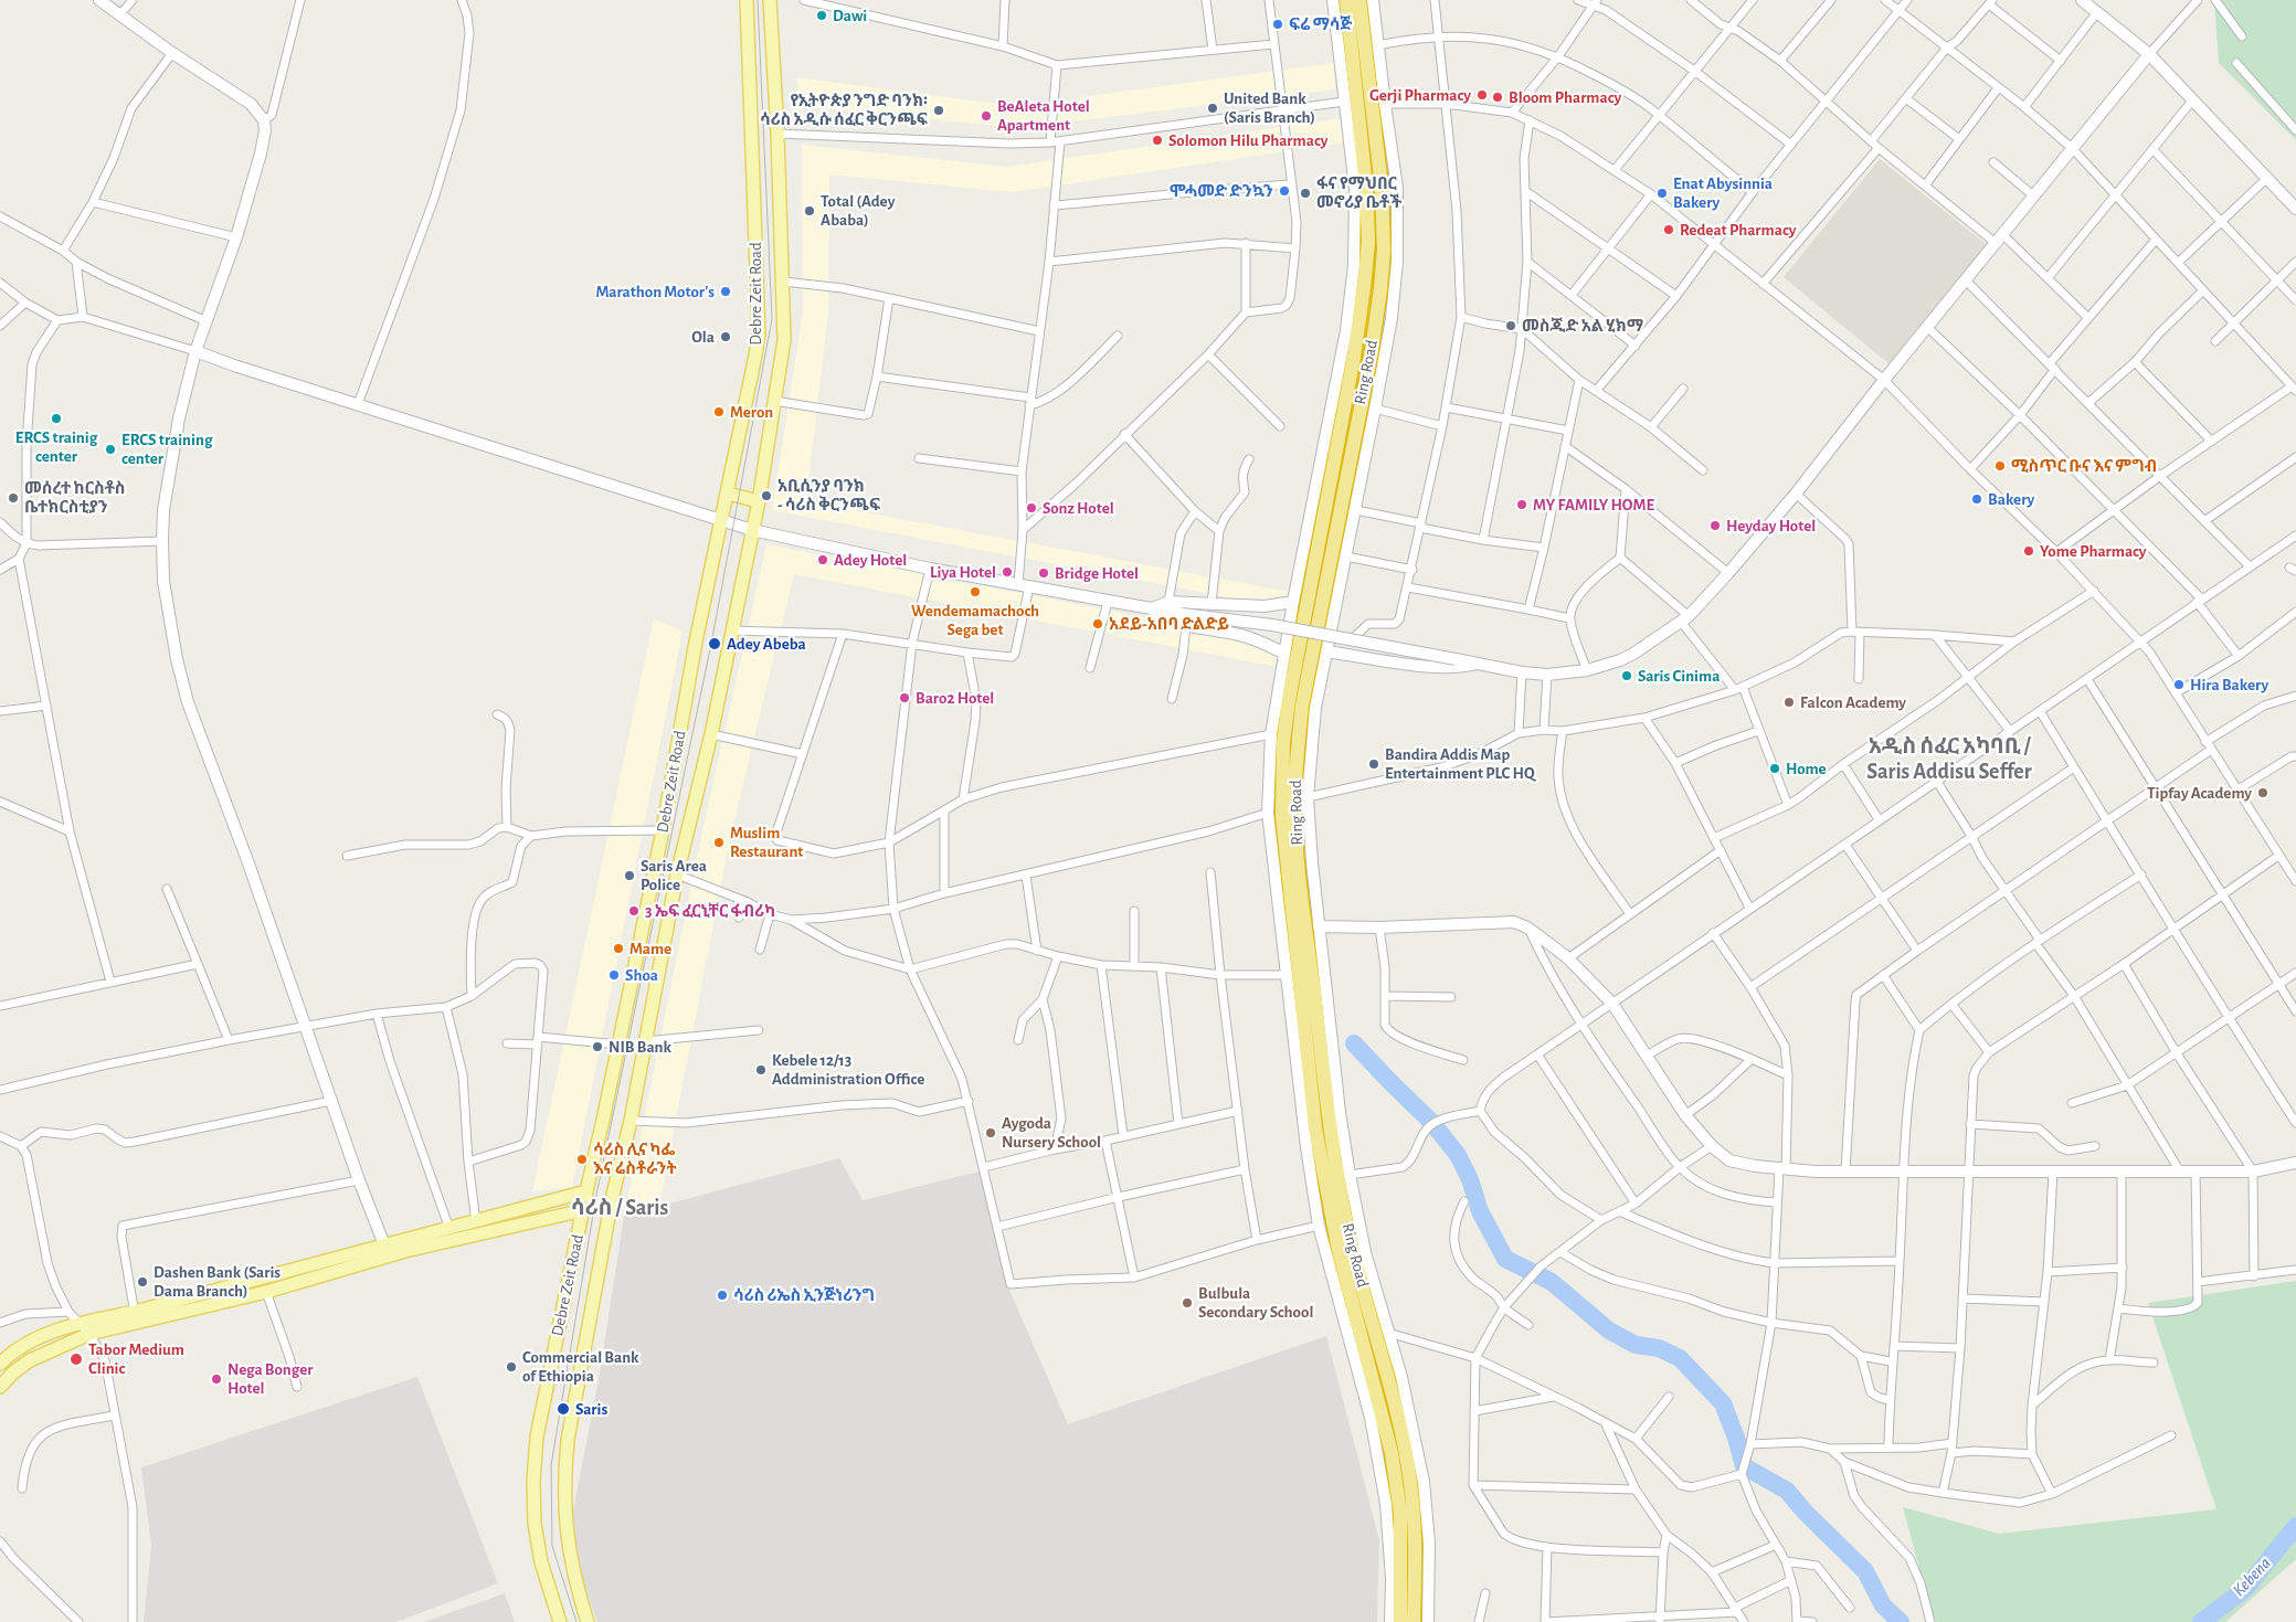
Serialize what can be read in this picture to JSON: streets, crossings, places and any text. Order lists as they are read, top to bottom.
{
  "streets": {
    "highway": ["Ring Road"],
    "main road": ["Debre Zeit Road"]
  },
  "districts": ["አዲስ ሰፈር አካባቢ / Saris Addisu Seffer", "ሳሪስ / Saris"],
  "water": ["Kebena"],
  "places": [
    "Dawi",
    "ፍሬ ማሳጅ",
    "Gerji Pharmacy",
    "Bloom Pharmacy",
    "United Bank (Saris Branch)",
    "የኢትዮጵያ ንግድ ባንክ፡ ሳሪስ አዲሱ ሰፈር ቅርንጫፍ",
    "BeAleta Hotel Apartment",
    "Solomon Hilu Pharmacy",
    "ሞሓመድ ድንኳን",
    "ፋና የማህበር መኖሪያ ቤቶች",
    "Enat Abysinnia Bakery",
    "Total (Adey Ababa)",
    "Redeat Pharmacy",
    "Marathon Motor's",
    "መስጂድ አል ሂክማ",
    "Ola",
    "Meron",
    "ERCS trainig center",
    "ERCS training center",
    "ሚስጥር ቡና እና ምግብ",
    "አቢሲንያ ባንክ - ሳሪስ ቅርንጫፍ",
    "መሰረተ ከርስቶስ ቤተክርስቲያን",
    "Bakery",
    "MY FAMILY HOME",
    "Sonz Hotel",
    "Heyday Hotel",
    "Yome Pharmacy",
    "Adey Hotel",
    "Liya Hotel",
    "Bridge Hotel",
    "Wendemamachoch Sega bet",
    "አደይ-አበባ ድልድይ",
    "Adey Abeba",
    "Saris Cinima",
    "Hira Bakery",
    "Baro2 Hotel",
    "Falcon Academy",
    "Bandira Addis Map Entertainment PLC HQ",
    "Home",
    "Tipfay Academy",
    "Muslim Restaurant",
    "Saris Area Police",
    "3 ኤፍ ፈርኒቸር ፋብሪካ",
    "Mame",
    "Shoa",
    "NIB Bank",
    "Kebele 12/13 Addministration Office",
    "Aygoda Nursery School",
    "ሳሪስ ሊና ካፌ እና ሬስቶራንት",
    "Dashen Bank (Saris Dama Branch)",
    "ሳሪስ ሪኤስ ኢንጅነሪንግ",
    "Bulbula Secondary School",
    "Tabor Medium Clinic",
    "Commercial Bank of Ethiopia",
    "Nega Bonger Hotel",
    "Saris"
  ]
}
